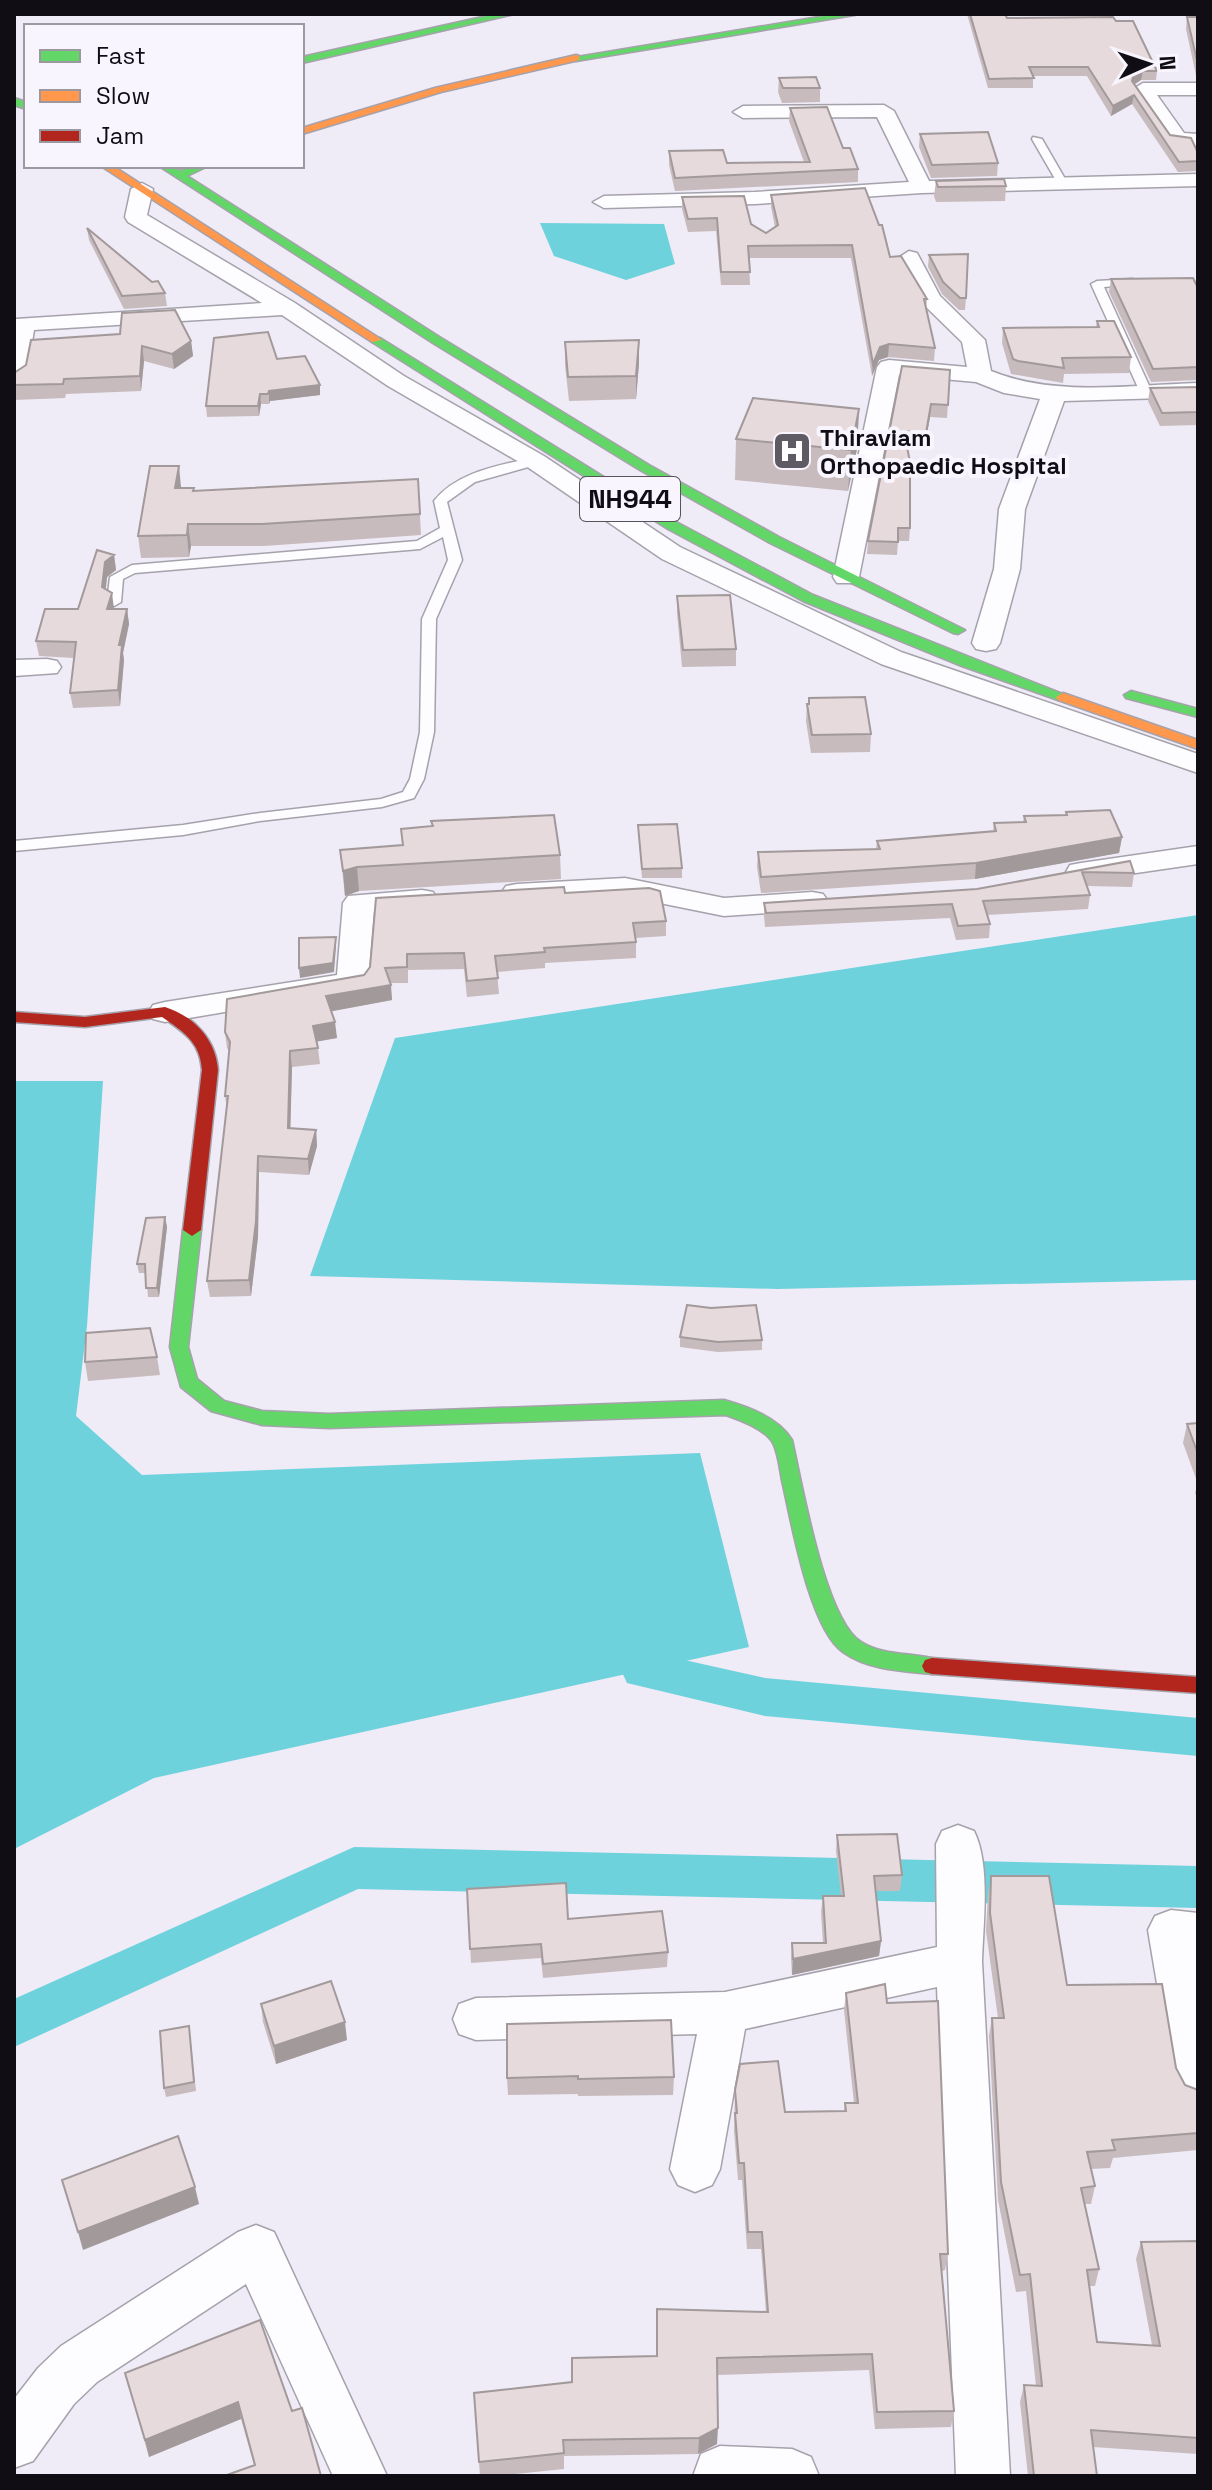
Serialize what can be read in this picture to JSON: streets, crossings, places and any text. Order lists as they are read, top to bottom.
{
  "streets": {
    "main road": ["NH944"]
  },
  "places": {
    "hospital": ["Thiraviam Orthopaedic Hospital"]
  },
  "legend": ["Fast", "Slow", "Jam"],
  "north": "right"
}
